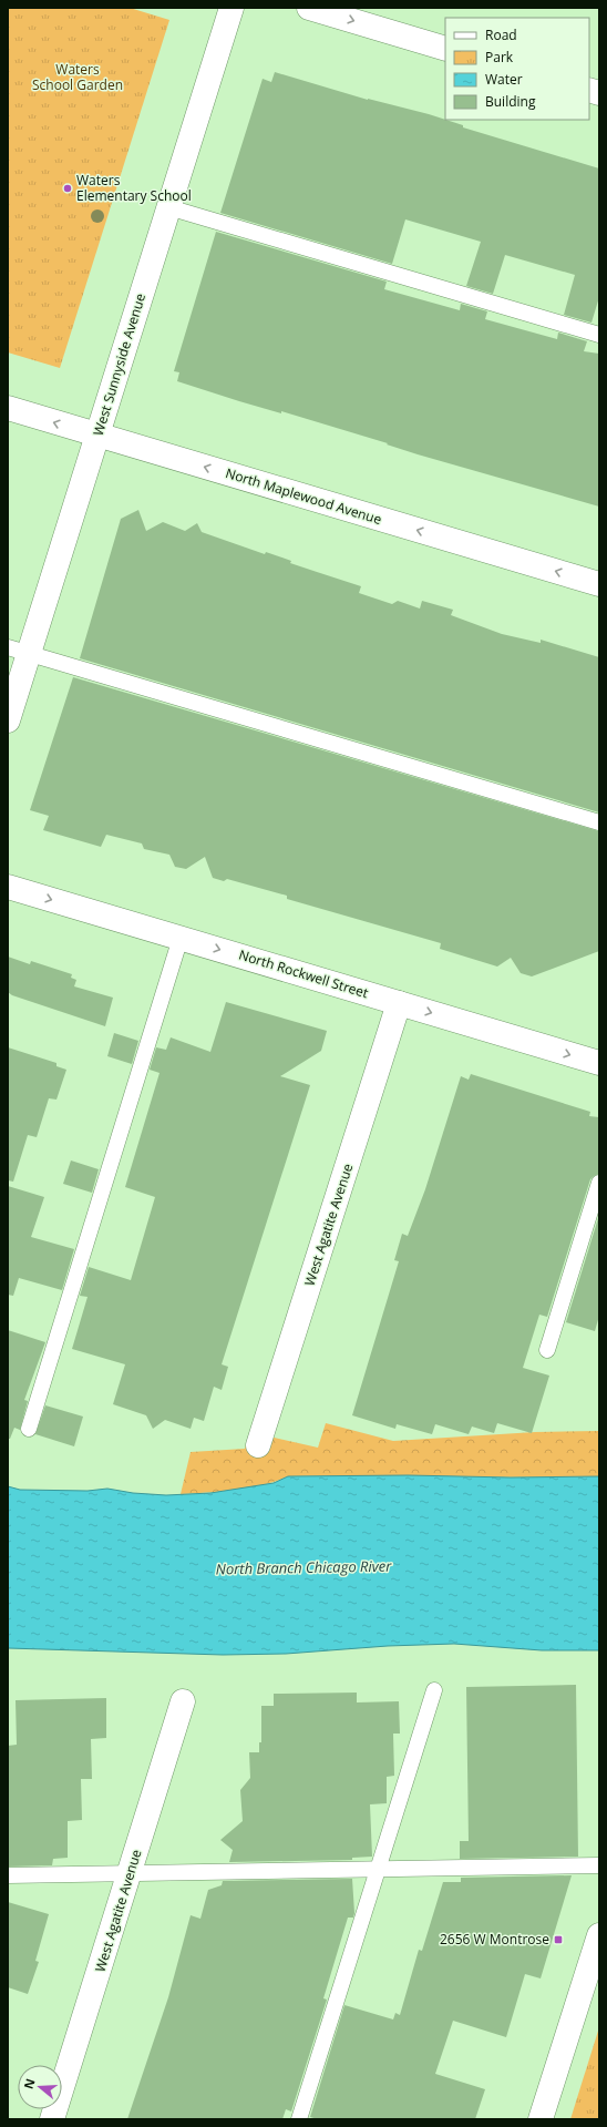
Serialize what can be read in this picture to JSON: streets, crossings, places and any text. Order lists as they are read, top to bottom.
{
  "streets": {
    "street": [
      "West Sunnyside Avenue",
      "North Maplewood Avenue",
      "North Rockwell Street",
      "West Agatite Avenue"
    ]
  },
  "crossings": [
    ["West Sunnyside Avenue", "North Maplewood Avenue"],
    ["North Rockwell Street", "West Agatite Avenue"]
  ],
  "one_way": ["North Maplewood Avenue", "North Rockwell Street"],
  "water": ["North Branch Chicago River"],
  "parks": ["Waters School Garden"],
  "places": {
    "other": ["Waters Elementary School"],
    "transit": ["2656 W Montrose"]
  },
  "legend": [
    "Road",
    "Park",
    "Water",
    "Building"
  ],
  "north": "left"
}
